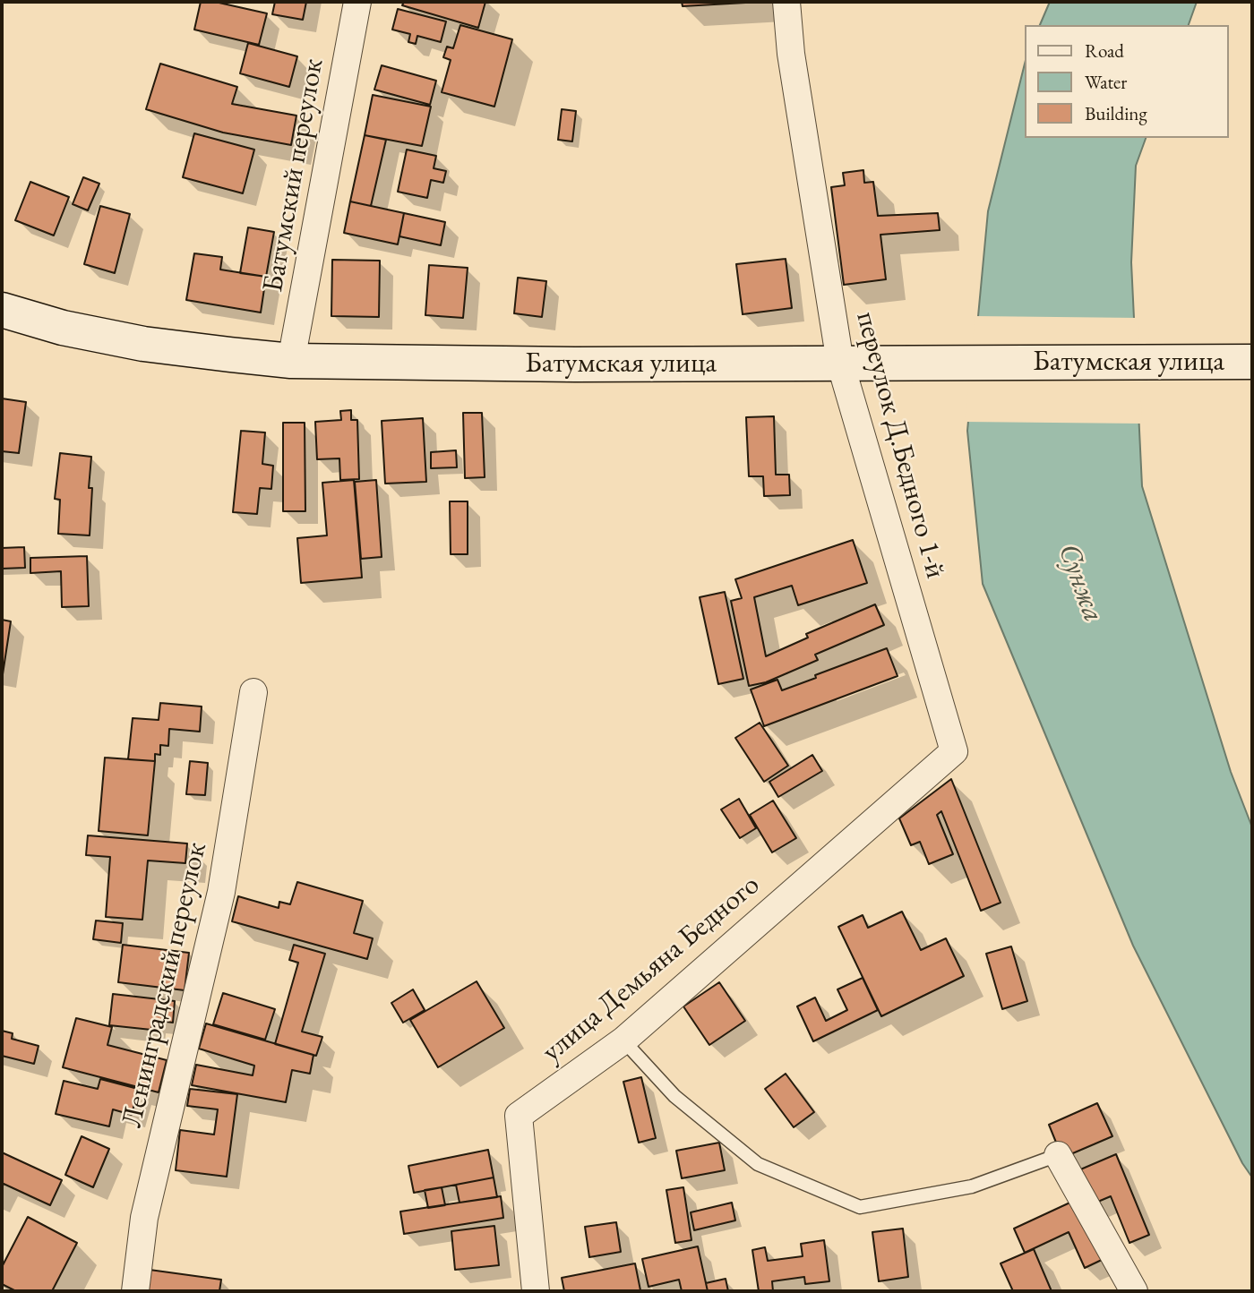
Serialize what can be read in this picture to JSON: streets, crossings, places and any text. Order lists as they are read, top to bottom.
{
  "streets": {
    "street": [
      "Батумский переулок",
      "Батумская улица",
      "переулок Д.Бедного 1-й",
      "улица Демьяна Бедного",
      "Ленинградский переулок"
    ]
  },
  "crossings": [
    ["Батумский переулок", "Батумская улица"],
    ["Батумская улица", "переулок Д.Бедного 1-й"],
    ["переулок Д.Бедного 1-й", "улица Демьяна Бедного"]
  ],
  "water": ["Сунжа"],
  "legend": ["Road", "Water", "Building"]
}
